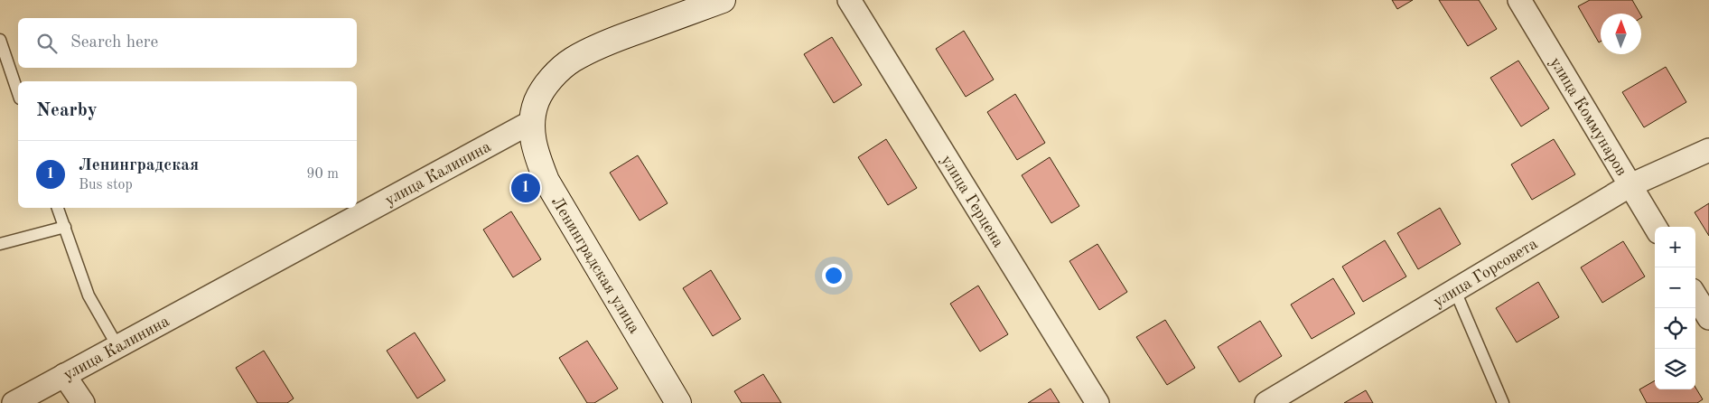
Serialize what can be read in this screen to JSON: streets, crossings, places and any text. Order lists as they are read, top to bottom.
{
  "streets": {
    "street": [
      "улица Коммунаров",
      "улица Калинина",
      "улица Герцена",
      "Ленинградская улица",
      "улица Горсовета"
    ]
  },
  "crossings": [
    ["улица Коммунаров", "улица Горсовета"],
    ["улица Калинина", "Ленинградская улица"]
  ],
  "north": "top",
  "page": {
    "search": "Search here",
    "heading": "Nearby",
    "list": [
      {
        "mark": "1",
        "name": "Ленинградская",
        "note": "Bus stop",
        "value": "90 m"
      }
    ],
    "pins": "1",
    "map_buttons": ["+", "−"]
  }
}
